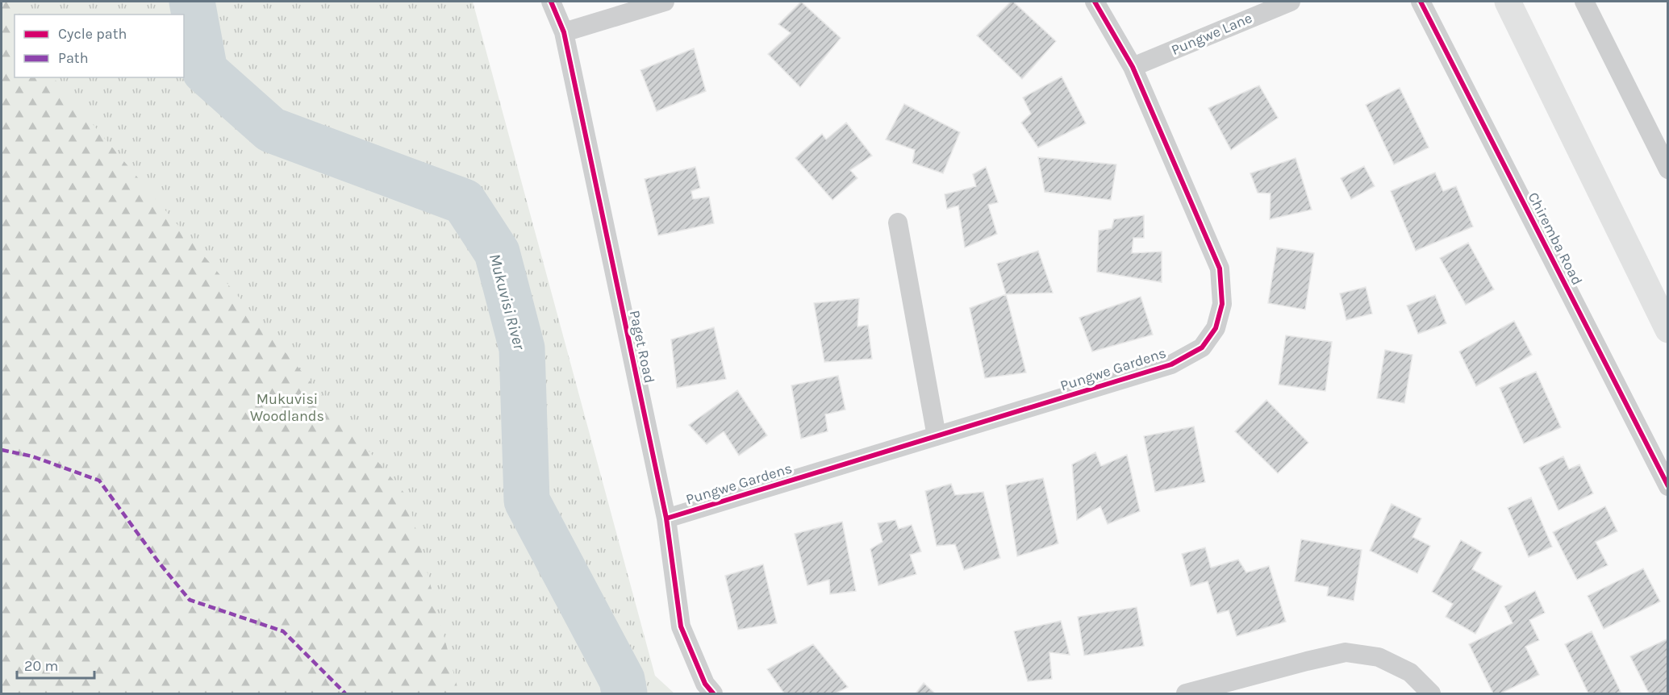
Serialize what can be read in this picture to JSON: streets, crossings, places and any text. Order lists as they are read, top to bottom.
{
  "streets": {
    "street": [
      "Pungwe Lane",
      "Chiremba Road",
      "Paget Road",
      "Pungwe Gardens"
    ]
  },
  "crossings": [
    ["Pungwe Lane", "Pungwe Gardens"],
    ["Paget Road", "Pungwe Gardens"]
  ],
  "water": ["Mukuvisi River"],
  "parks": ["Mukuvisi Woodlands"],
  "legend": ["Cycle path", "Path"],
  "scale_bar": "20 m"
}
